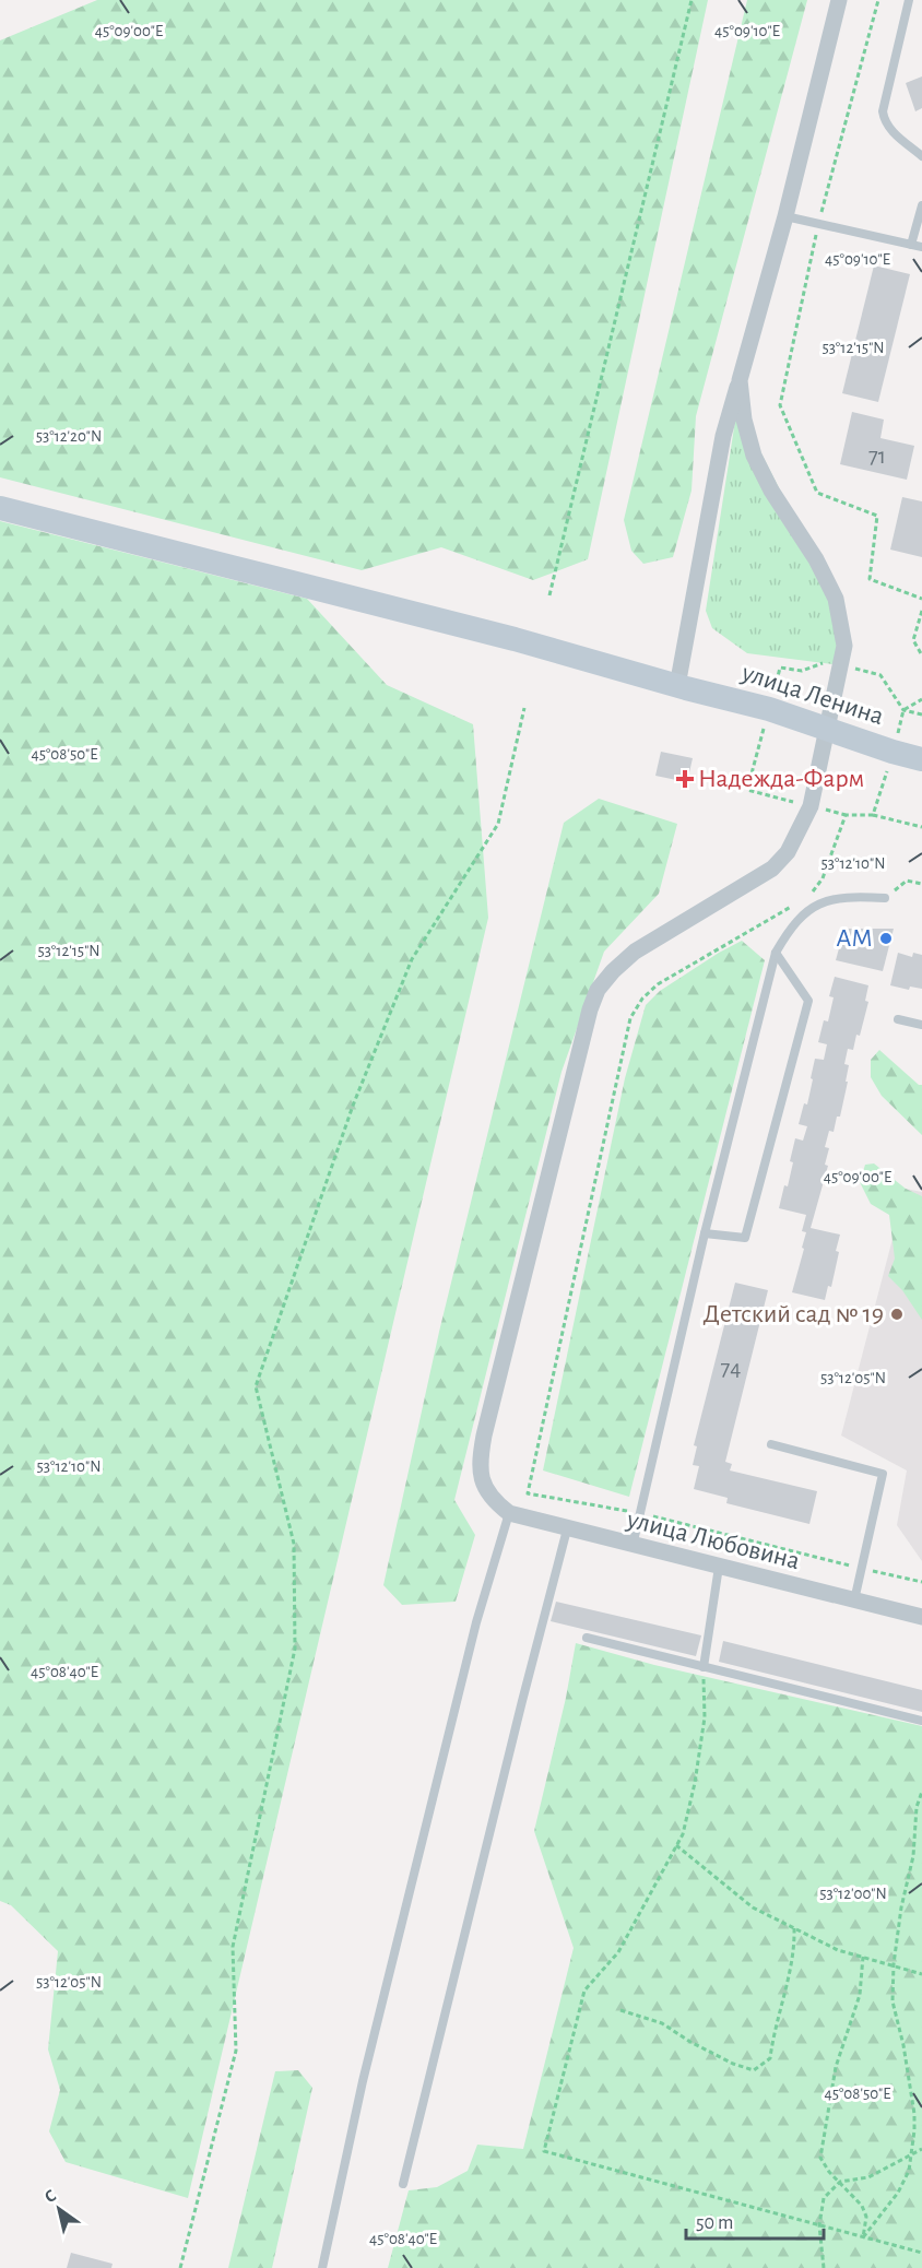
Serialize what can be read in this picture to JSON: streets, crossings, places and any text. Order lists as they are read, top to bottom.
{
  "streets": {
    "main road": ["улица Ленина"],
    "street": ["улица Любовина"]
  },
  "places": {
    "health": ["Надежда-Фарм"],
    "other": ["АМ", "Детский сад № 19"]
  },
  "house_numbers": ["71", "74"],
  "scale_bar": "50 m",
  "north": "top left",
  "coordinates": [
    "45°09'00\"E",
    "45°09'10\"E",
    "53°12'15\"N",
    "53°12'20\"N",
    "45°08'50\"E",
    "53°12'10\"N",
    "53°12'05\"N",
    "45°08'40\"E",
    "53°12'00\"N"
  ]
}
